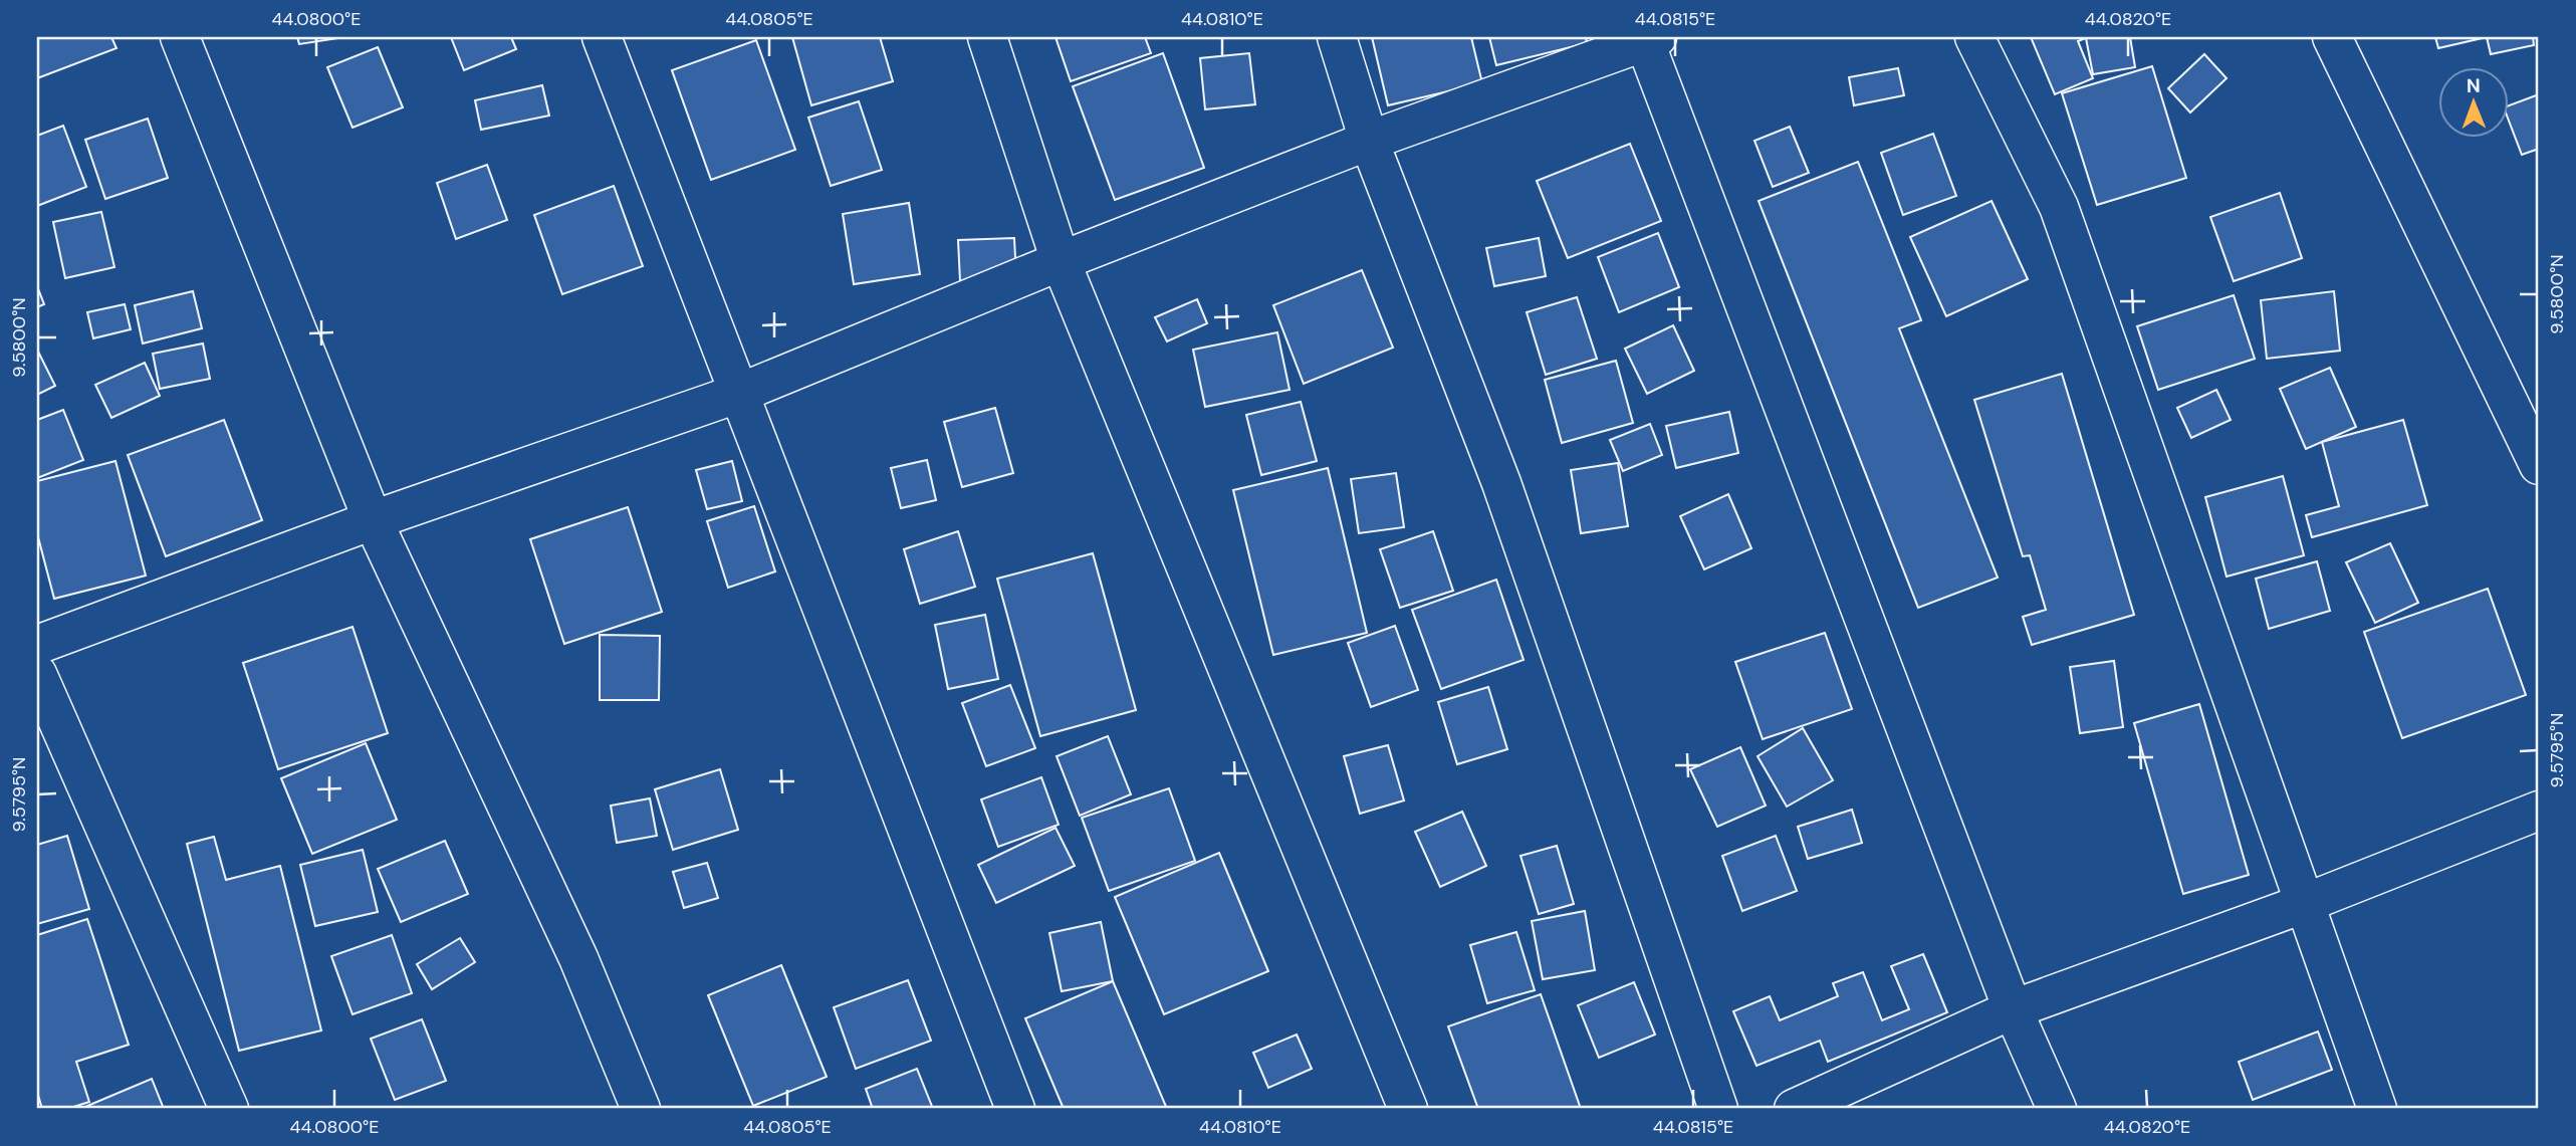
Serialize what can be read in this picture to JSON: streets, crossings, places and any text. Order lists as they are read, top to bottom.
{
  "north": "top",
  "coordinates": [
    "44.0800°E",
    "44.0805°E",
    "44.0810°E",
    "44.0815°E",
    "44.0820°E",
    "9.5800°N",
    "9.5795°N"
  ]
}
